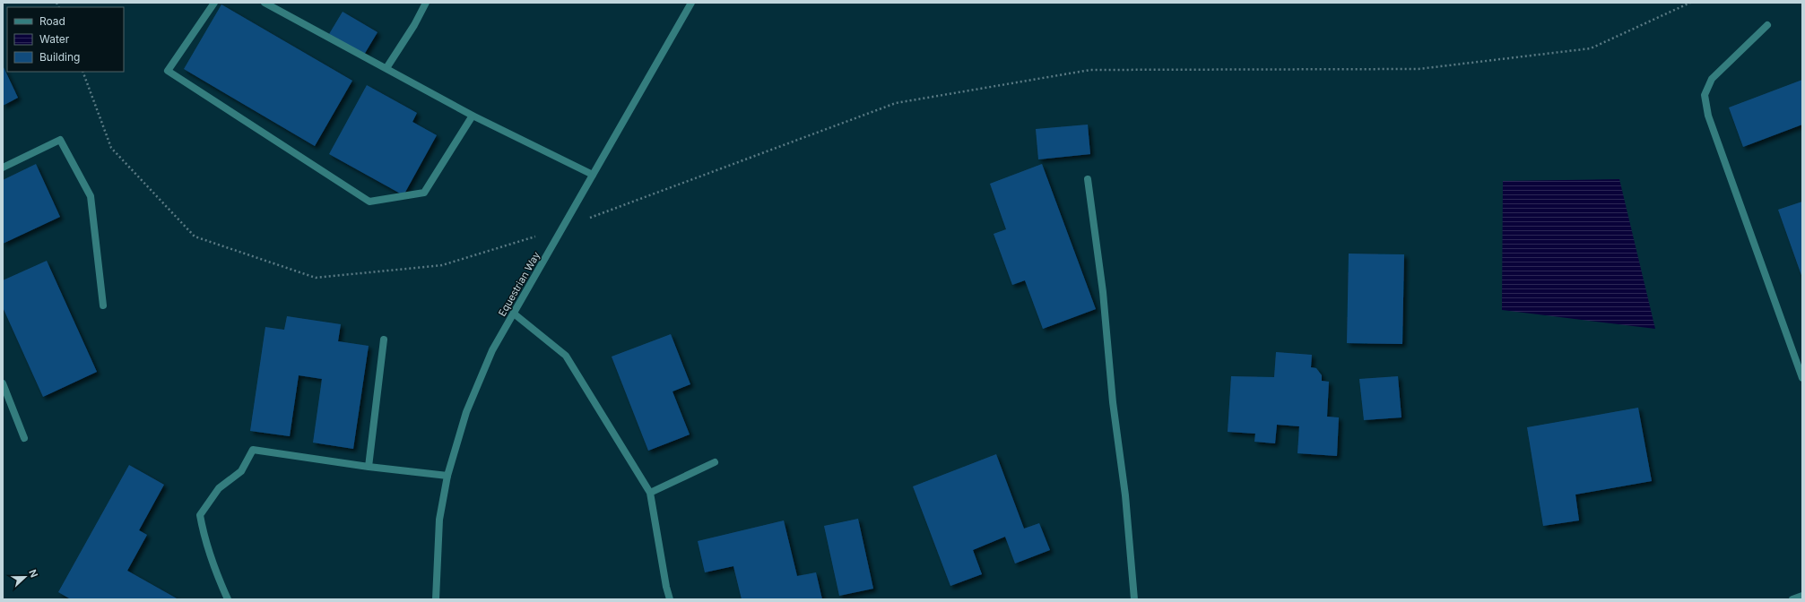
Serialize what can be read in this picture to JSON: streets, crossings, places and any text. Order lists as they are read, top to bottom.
{
  "streets": {
    "street": ["Equestrian Way"]
  },
  "legend": ["Road", "Water", "Building"],
  "north": "right"
}
